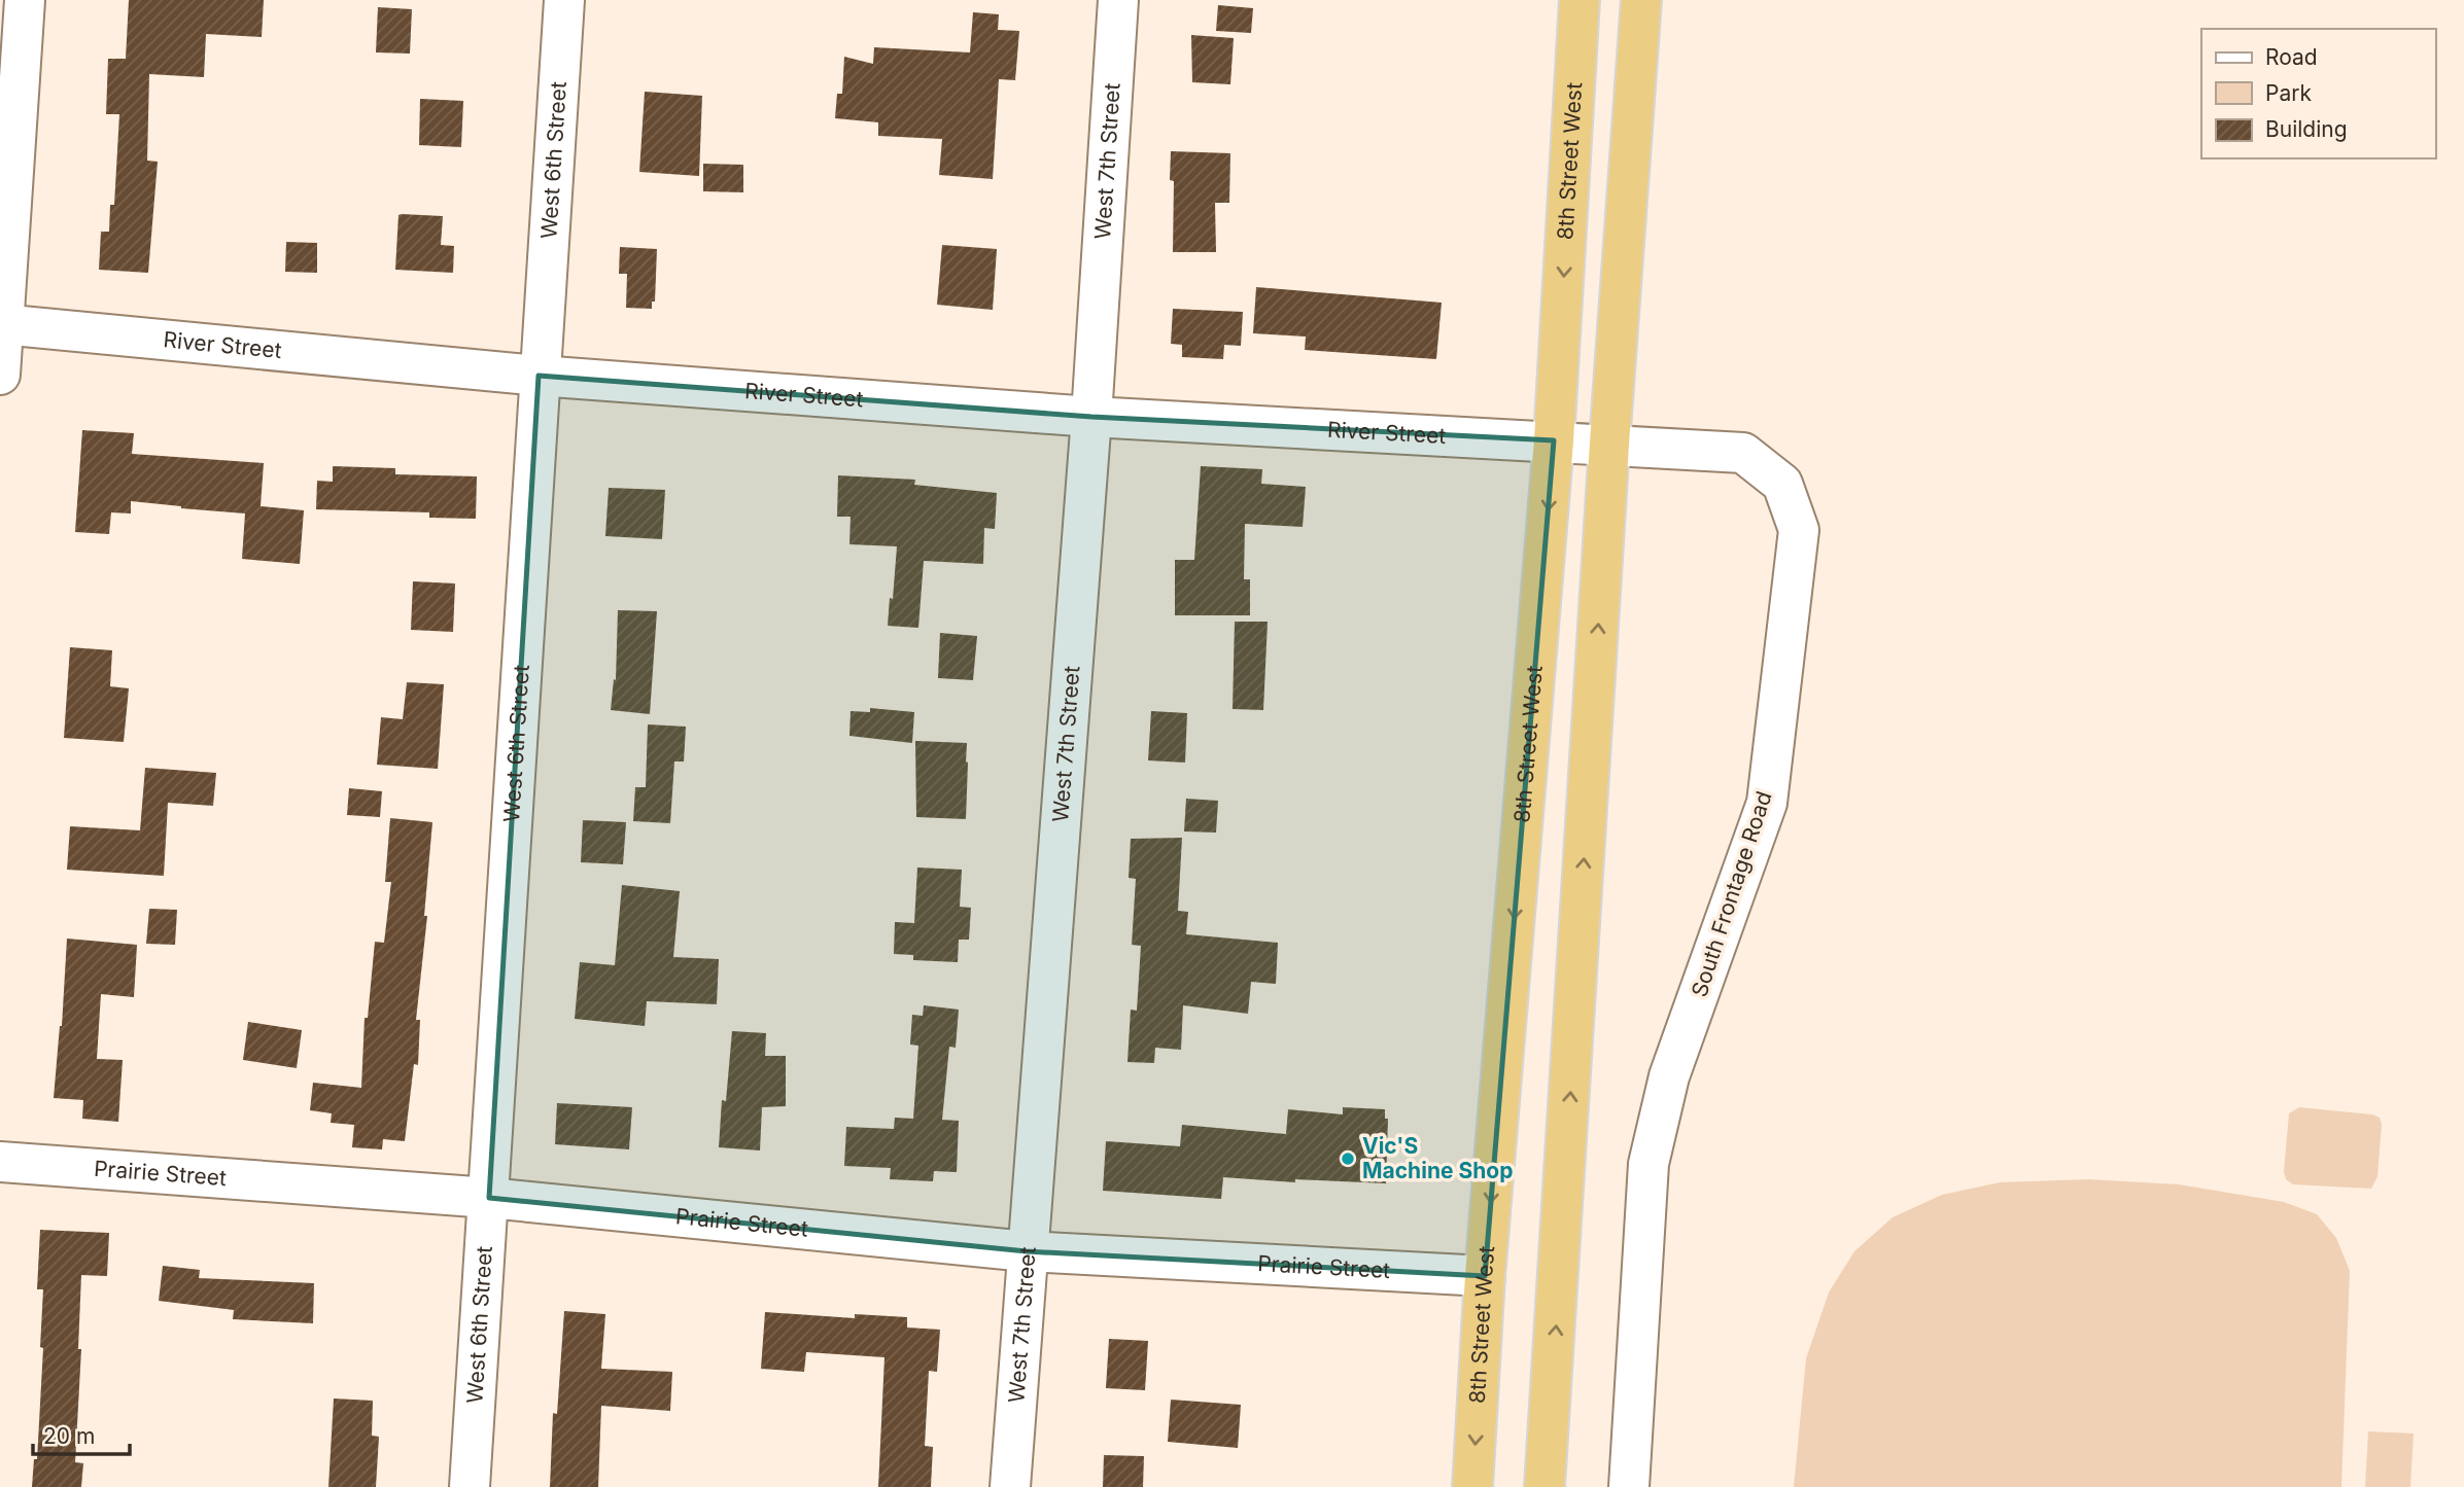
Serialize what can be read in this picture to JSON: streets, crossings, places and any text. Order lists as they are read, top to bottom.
{
  "streets": {
    "highway": ["8th Street West"],
    "street": [
      "West 6th Street",
      "West 7th Street",
      "River Street",
      "South Frontage Road",
      "Prairie Street"
    ]
  },
  "crossings": [
    ["West 6th Street", "River Street"],
    ["West 6th Street", "Prairie Street"],
    ["West 7th Street", "River Street"],
    ["West 7th Street", "Prairie Street"],
    ["8th Street West", "River Street"],
    ["8th Street West", "Prairie Street"],
    ["River Street", "South Frontage Road"]
  ],
  "places": ["Vic'S Machine Shop"],
  "legend": ["Road", "Park", "Building"],
  "scale_bar": "20 m"
}
